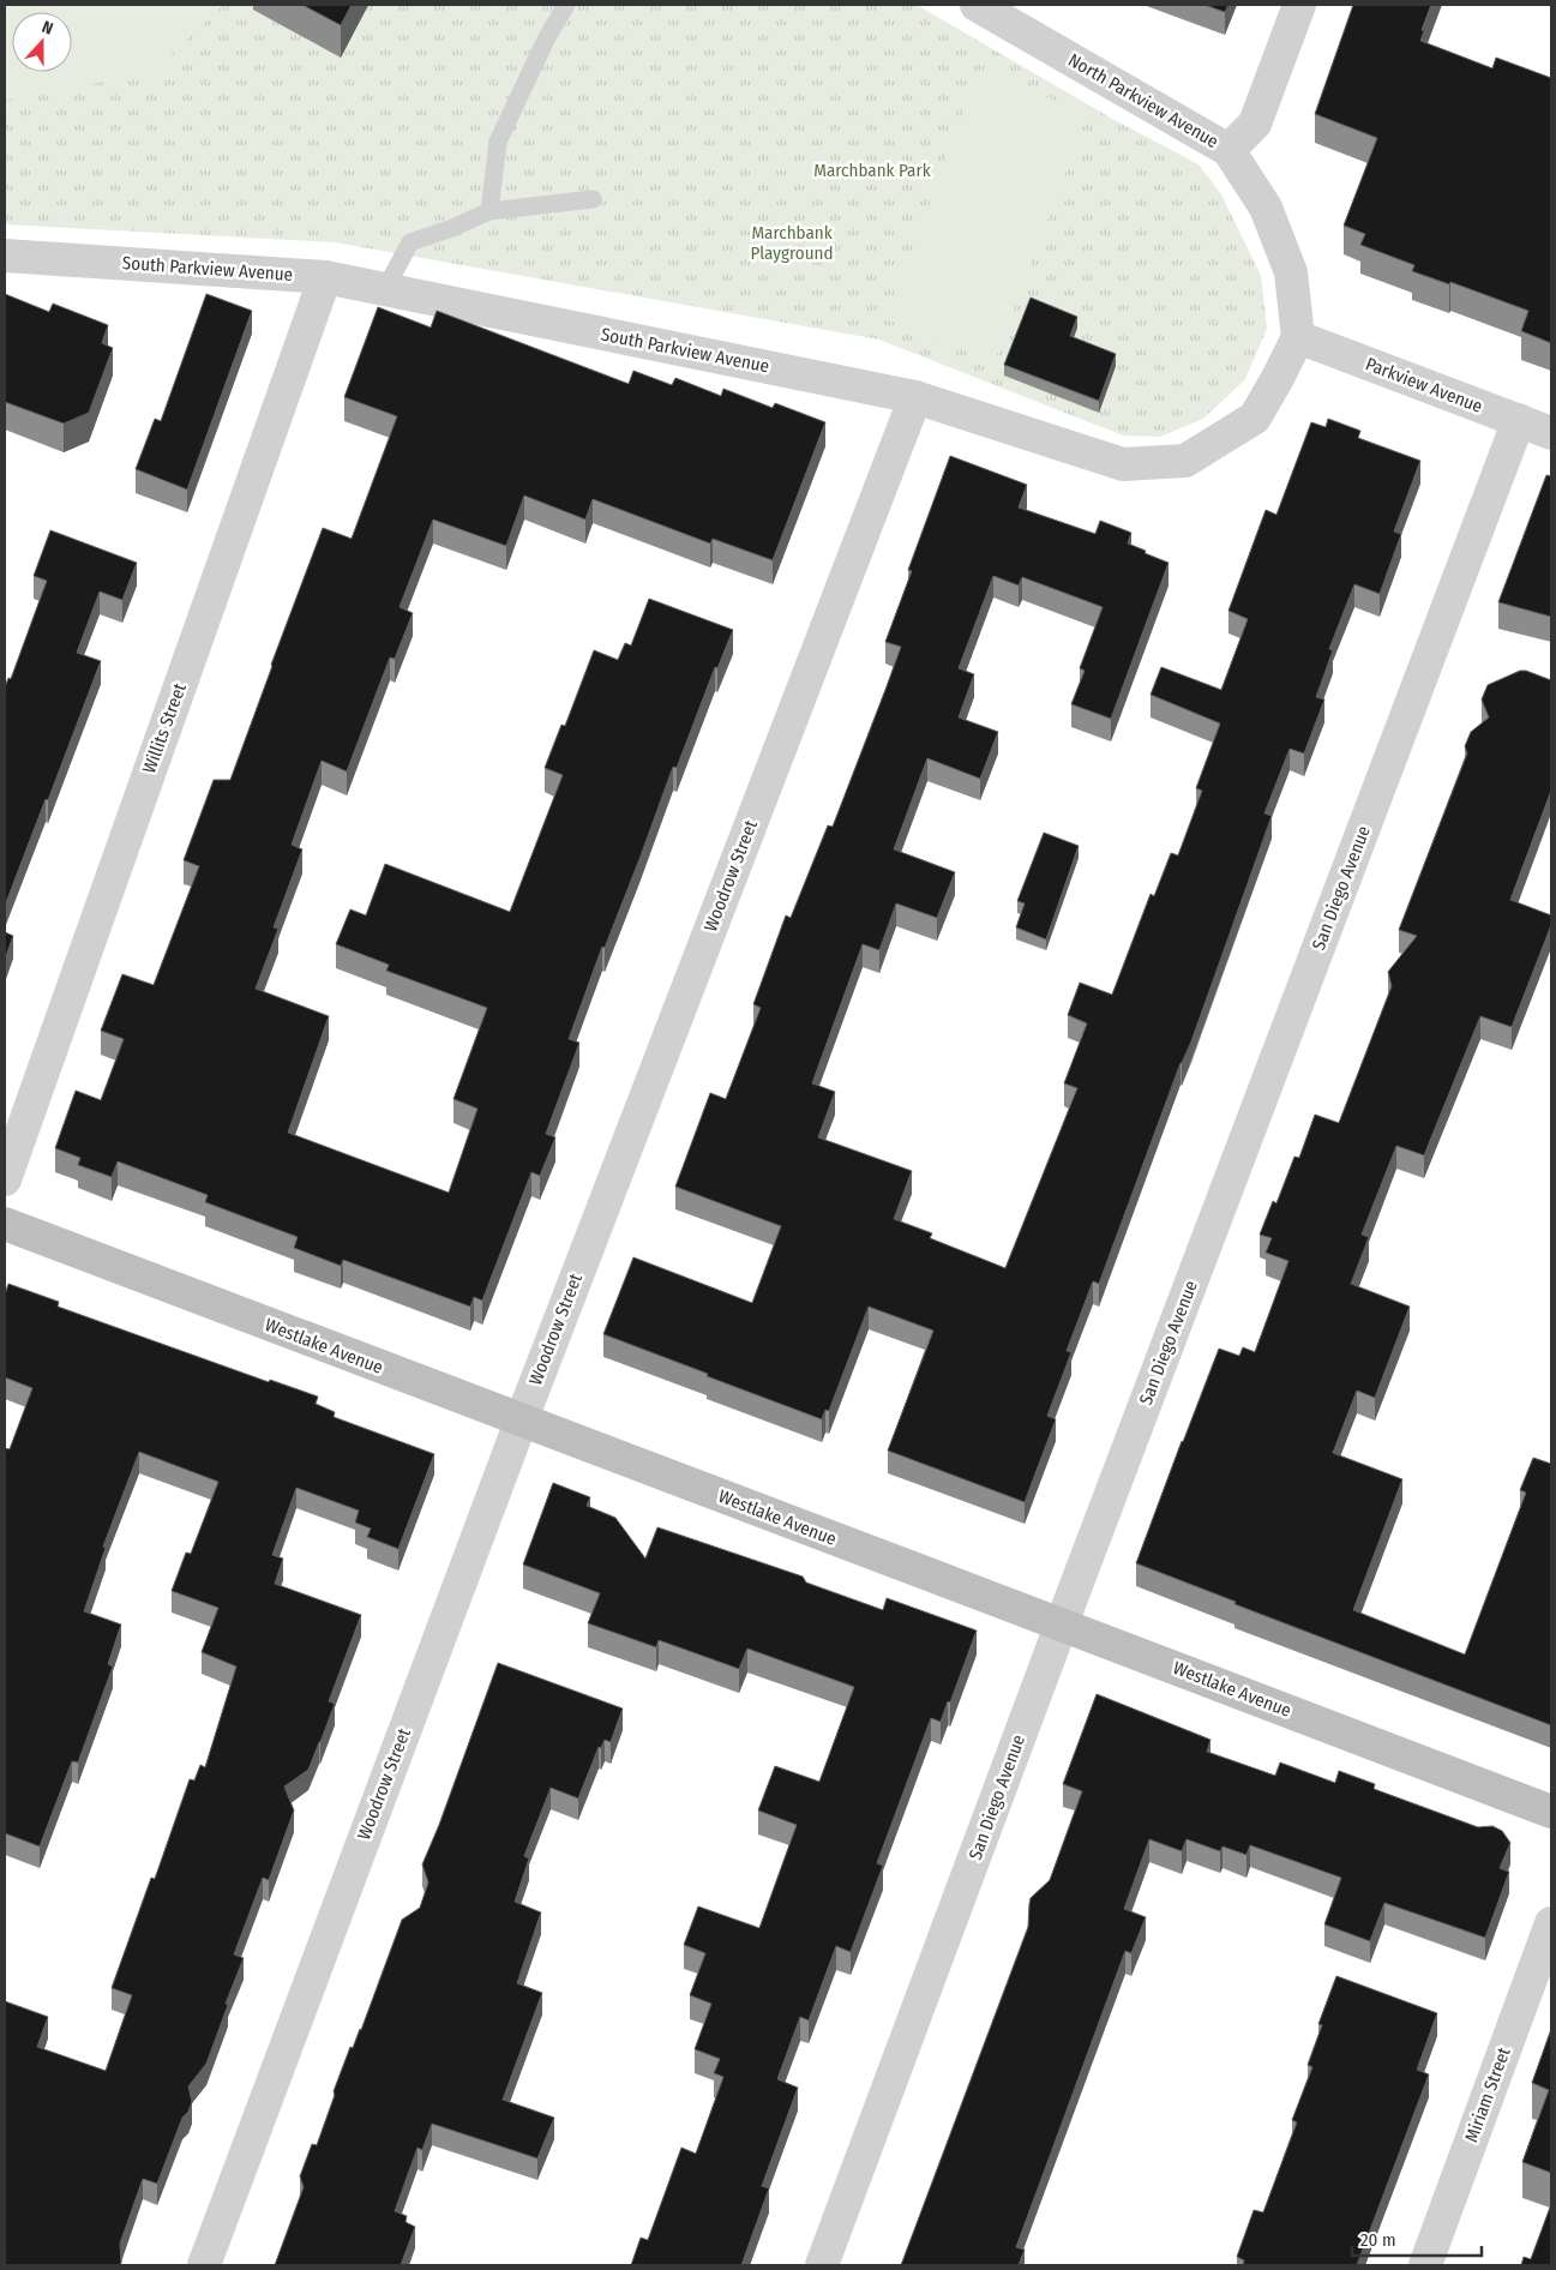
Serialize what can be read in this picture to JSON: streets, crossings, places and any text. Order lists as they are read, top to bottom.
{
  "streets": {
    "street": [
      "North Parkview Avenue",
      "South Parkview Avenue",
      "Parkview Avenue",
      "Willits Street",
      "Woodrow Street",
      "San Diego Avenue",
      "Westlake Avenue",
      "Miriam Street"
    ]
  },
  "crossings": [
    ["North Parkview Avenue", "South Parkview Avenue"],
    ["North Parkview Avenue", "Parkview Avenue"],
    ["South Parkview Avenue", "Parkview Avenue"],
    ["South Parkview Avenue", "Willits Street"],
    ["South Parkview Avenue", "Woodrow Street"],
    ["Parkview Avenue", "San Diego Avenue"],
    ["Woodrow Street", "Westlake Avenue"],
    ["San Diego Avenue", "Westlake Avenue"]
  ],
  "parks": ["Marchbank Park", "Marchbank Playground"],
  "scale_bar": "20 m",
  "north": "top"
}
